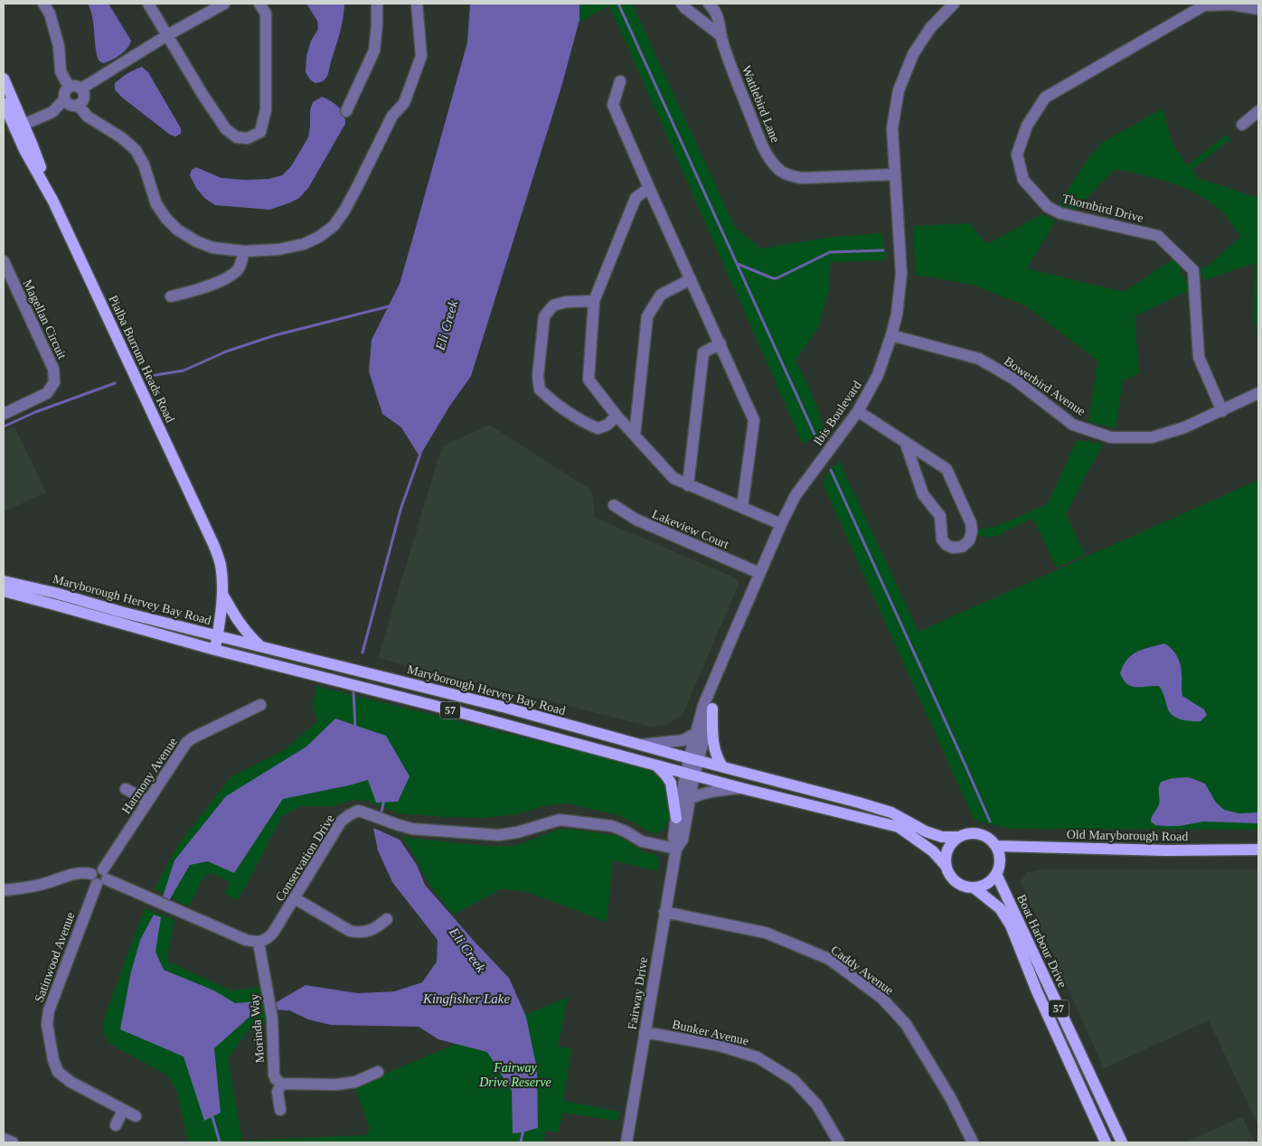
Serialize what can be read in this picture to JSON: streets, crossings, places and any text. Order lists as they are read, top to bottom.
{
  "streets": {
    "main road": [
      "Pialba Burrum Heads Road",
      "Maryborough Hervey Bay Road",
      "57",
      "Old Maryborough Road",
      "Boat Harbour Drive"
    ],
    "street": [
      "Wattlebird Lane",
      "Thornbird Drive",
      "Magellan Circuit",
      "Bowerbird Avenue",
      "Ibis Boulevard",
      "Lakeview Court",
      "Harmony Avenue",
      "Conservation Drive",
      "Satinwood Avenue",
      "Caddy Avenue",
      "Fairway Drive",
      "Morinda Way",
      "Bunker Avenue"
    ]
  },
  "crossings": [
    ["Wattlebird Lane", "Ibis Boulevard"],
    ["Thornbird Drive", "Bowerbird Avenue"],
    ["Pialba Burrum Heads Road", "Maryborough Hervey Bay Road"],
    ["Bowerbird Avenue", "Ibis Boulevard"],
    ["Ibis Boulevard", "Lakeview Court"],
    ["Ibis Boulevard", "Maryborough Hervey Bay Road"],
    ["Ibis Boulevard", "Fairway Drive"],
    ["Maryborough Hervey Bay Road", "57"],
    ["Maryborough Hervey Bay Road", "Old Maryborough Road"],
    ["Maryborough Hervey Bay Road", "Boat Harbour Drive"],
    ["Maryborough Hervey Bay Road", "Fairway Drive"],
    ["57", "Old Maryborough Road"],
    ["57", "Boat Harbour Drive"],
    ["Harmony Avenue", "Satinwood Avenue"],
    ["Old Maryborough Road", "Boat Harbour Drive"],
    ["Conservation Drive", "Fairway Drive"],
    ["Conservation Drive", "Morinda Way"],
    ["Caddy Avenue", "Fairway Drive"],
    ["Fairway Drive", "Bunker Avenue"]
  ],
  "water": ["Eli Creek", "Kingfisher Lake"],
  "parks": ["Fairway Drive Reserve"]
}
